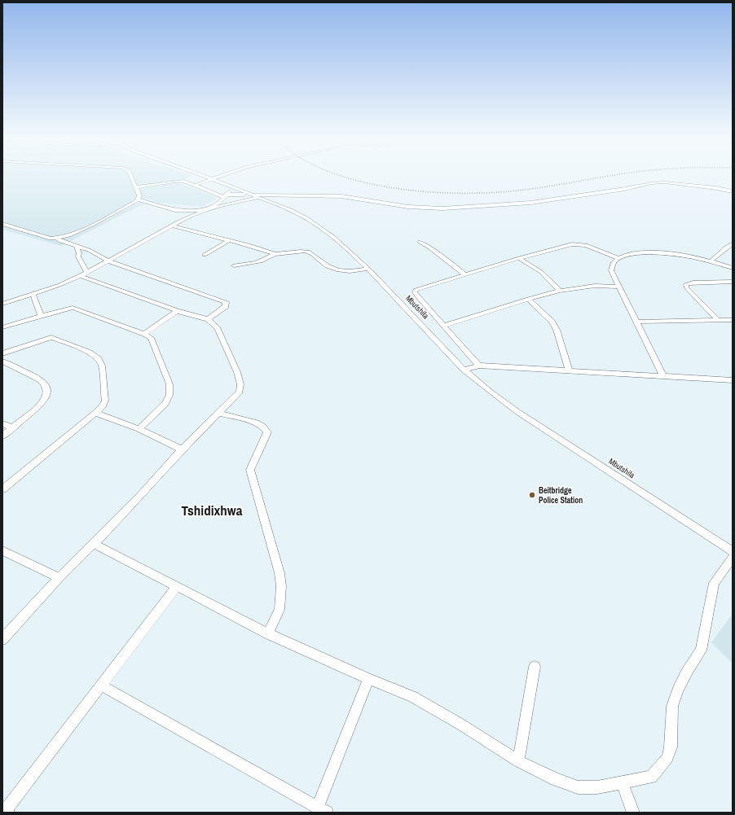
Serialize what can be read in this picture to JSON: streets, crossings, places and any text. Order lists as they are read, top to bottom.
{
  "streets": {
    "street": ["Mbutshila"]
  },
  "districts": ["Tshidixhwa"],
  "places": ["Beitbridge Police Station"]
}
